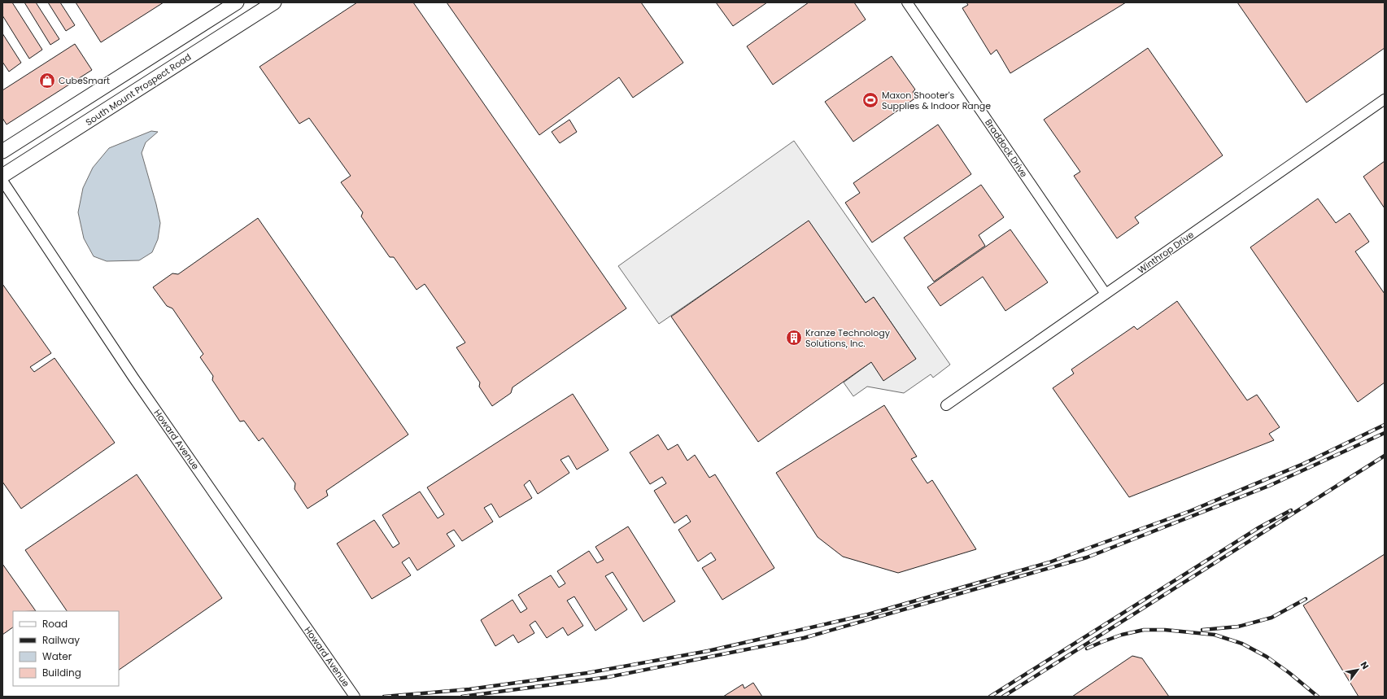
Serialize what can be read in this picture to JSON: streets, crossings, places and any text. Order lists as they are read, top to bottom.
{
  "streets": {
    "main road": ["South Mount Prospect Road"],
    "street": ["Braddock Drive", "Winthrop Drive", "Howard Avenue"]
  },
  "crossings": [
    ["Braddock Drive", "Winthrop Drive"]
  ],
  "places": {
    "shop": ["CubeSmart"],
    "sports": ["Maxon Shooter's Supplies & Indoor Range"],
    "building": ["Kranze Technology Solutions, Inc."]
  },
  "legend": [
    "Road",
    "Railway",
    "Water",
    "Building"
  ],
  "north": "top right"
}
